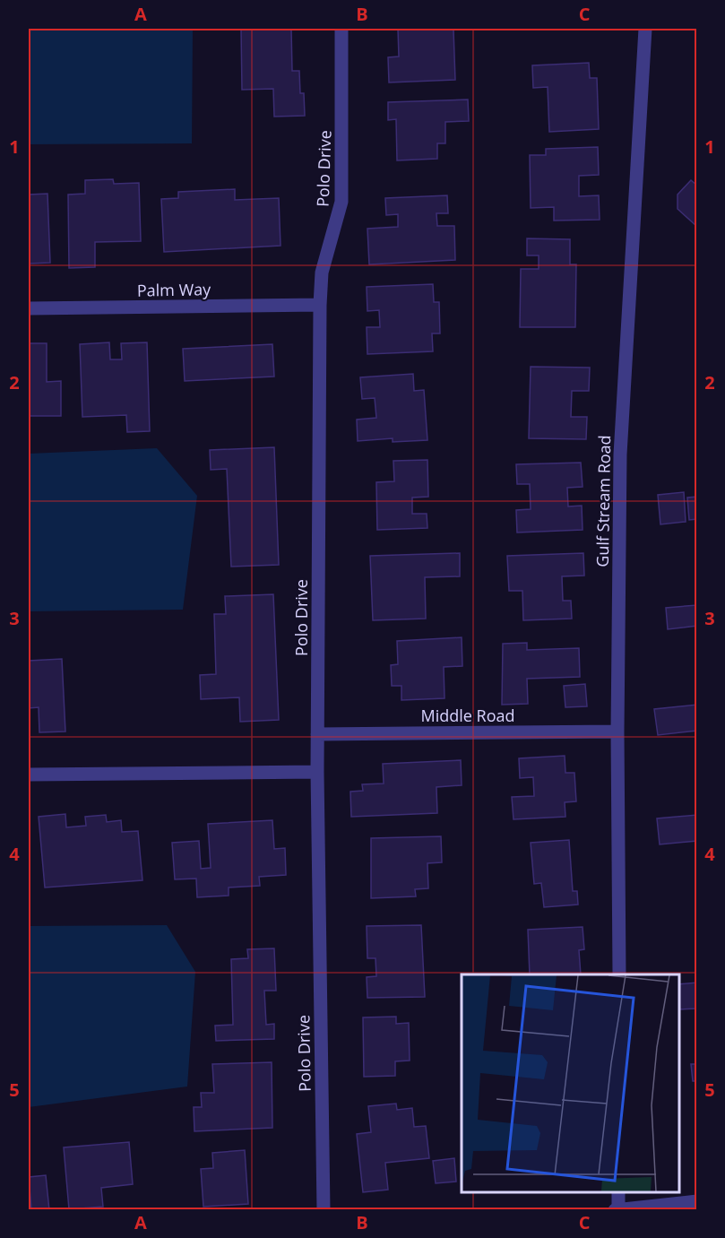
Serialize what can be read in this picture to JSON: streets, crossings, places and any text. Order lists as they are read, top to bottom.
{
  "streets": {
    "street": [
      "Polo Drive",
      "Palm Way",
      "Gulf Stream Road",
      "Middle Road"
    ]
  },
  "crossings": [
    ["Polo Drive", "Palm Way"],
    ["Polo Drive", "Middle Road"],
    ["Gulf Stream Road", "Middle Road"]
  ],
  "grid": {
    "columns": ["A", "B", "C"],
    "rows": [
      "1",
      "2",
      "3",
      "4",
      "5"
    ]
  }
}
